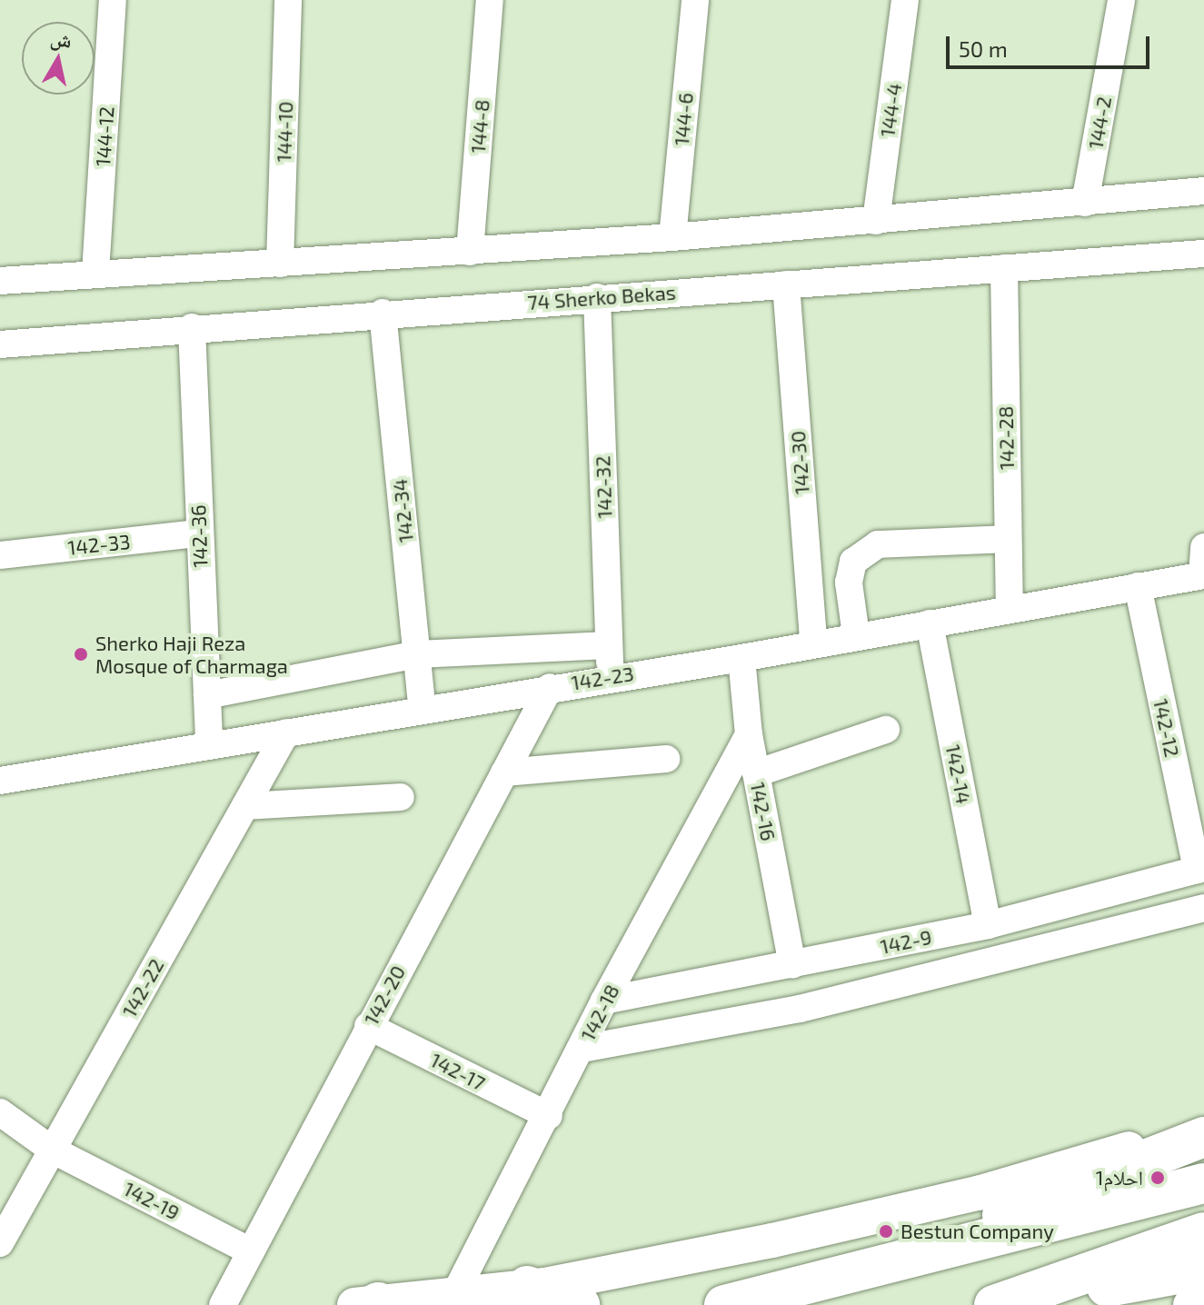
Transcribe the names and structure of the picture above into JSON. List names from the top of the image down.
{
  "streets": {
    "street": [
      "144-4",
      "144-6",
      "144-2",
      "144-8",
      "144-10",
      "144-12",
      "74 Sherko Bekas",
      "142-28",
      "142-30",
      "142-32",
      "142-34",
      "142-36",
      "142-33",
      "142-23",
      "142-12",
      "142-14",
      "142-16",
      "142-9",
      "142-22",
      "142-20",
      "142-18",
      "142-17",
      "142-19"
    ]
  },
  "crossings": [
    ["74 Sherko Bekas", "142-28"],
    ["74 Sherko Bekas", "142-30"],
    ["74 Sherko Bekas", "142-32"],
    ["74 Sherko Bekas", "142-34"],
    ["74 Sherko Bekas", "142-36"],
    ["142-28", "142-23"],
    ["142-30", "142-23"],
    ["142-32", "142-23"],
    ["142-34", "142-23"],
    ["142-36", "142-33"],
    ["142-36", "142-23"],
    ["142-23", "142-12"],
    ["142-23", "142-14"],
    ["142-23", "142-16"],
    ["142-23", "142-22"],
    ["142-23", "142-20"],
    ["142-12", "142-9"],
    ["142-14", "142-9"],
    ["142-16", "142-9"],
    ["142-16", "142-18"],
    ["142-9", "142-18"],
    ["142-22", "142-19"],
    ["142-20", "142-17"],
    ["142-20", "142-19"],
    ["142-18", "142-17"]
  ],
  "places": ["Sherko Haji Reza Mosque of Charmaga", "احلام1", "Bestun Company"],
  "scale_bar": "50 m",
  "north": "top"
}
